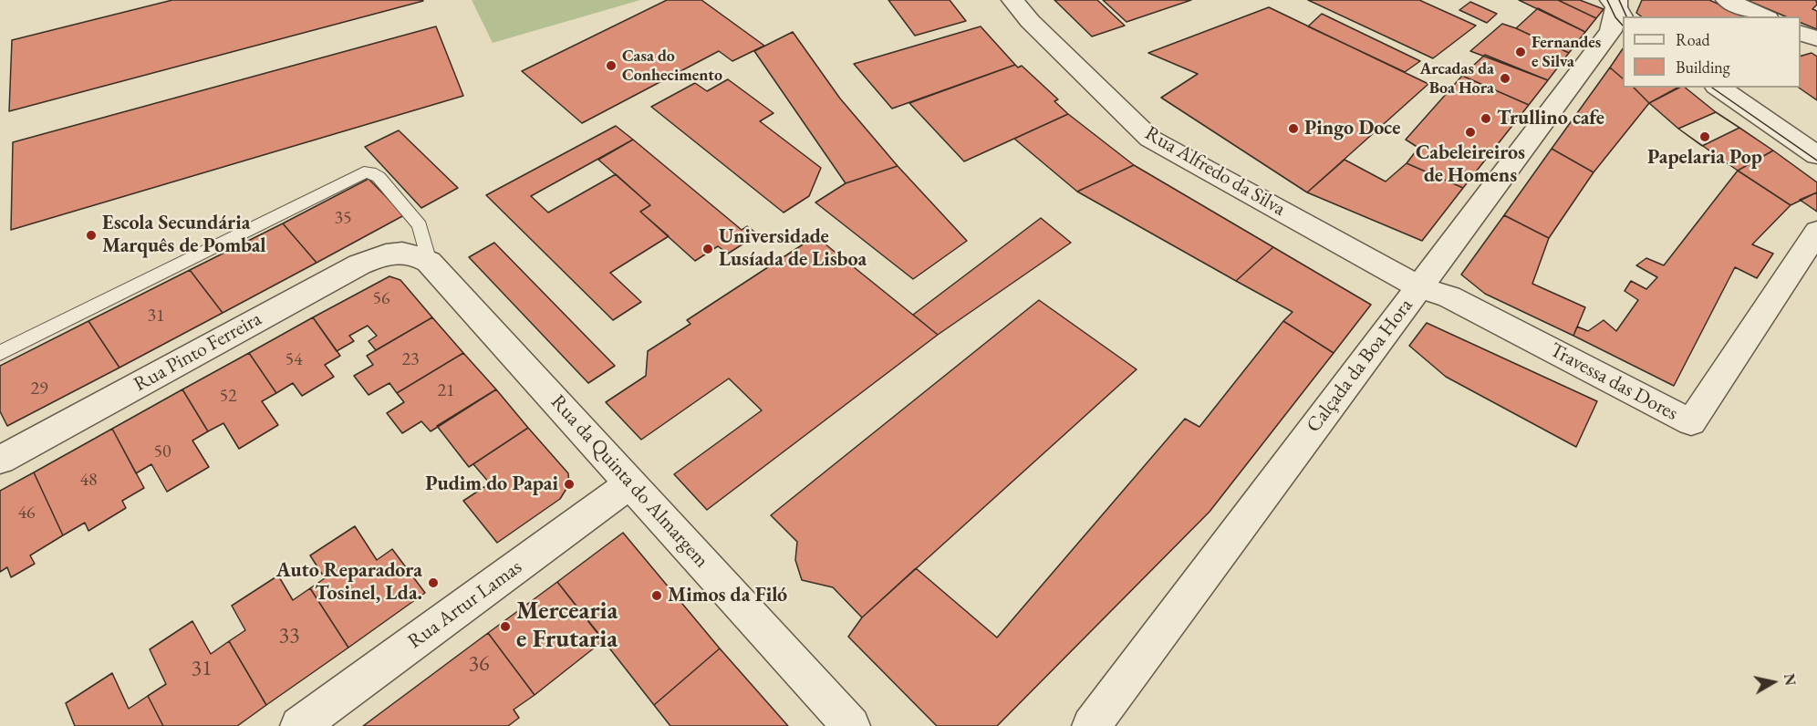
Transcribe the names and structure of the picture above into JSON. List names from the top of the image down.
{
  "streets": {
    "street": [
      "Rua Alfredo da Silva",
      "Rua Pinto Ferreira",
      "Calçada da Boa Hora",
      "Travessa das Dores",
      "Rua da Quinta do Almargem",
      "Rua Artur Lamas"
    ]
  },
  "crossings": [
    ["Rua Alfredo da Silva", "Calçada da Boa Hora"],
    ["Rua Alfredo da Silva", "Travessa das Dores"],
    ["Rua Pinto Ferreira", "Rua da Quinta do Almargem"],
    ["Calçada da Boa Hora", "Travessa das Dores"],
    ["Rua da Quinta do Almargem", "Rua Artur Lamas"]
  ],
  "places": [
    "Fernandes e Silva",
    "Casa do Conhecimento",
    "Arcadas da Boa Hora",
    "Trullino cafe",
    "Pingo Doce",
    "Cabeleireiros de Homens",
    "Papelaria Pop",
    "Escola Secundária Marquês de Pombal",
    "Universidade Lusíada de Lisboa",
    "Pudim do Papai",
    "Auto Reparadora Tosinel, Lda.",
    "Mimos da Filó",
    "Mercearia e Frutaria"
  ],
  "house_numbers": [
    "35",
    "56",
    "31",
    "54",
    "23",
    "29",
    "21",
    "52",
    "50",
    "48",
    "46",
    "33",
    "36",
    "31"
  ],
  "legend": ["Road", "Building"],
  "north": "right"
}
